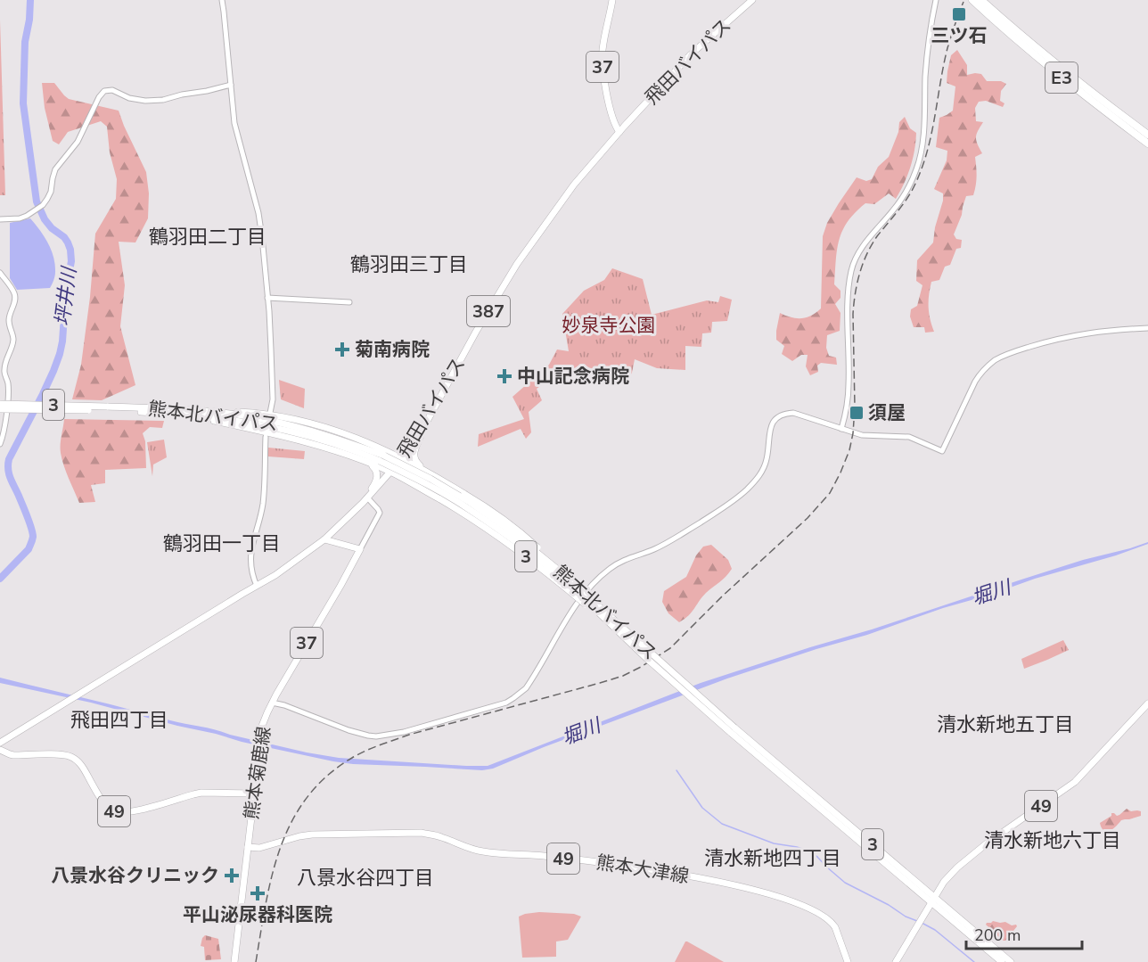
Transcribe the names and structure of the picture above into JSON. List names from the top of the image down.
{
  "streets": {
    "highway": ["E3"],
    "main road": [
      "飛田バイパス",
      "37",
      "387",
      "3",
      "熊本北バイパス",
      "熊本菊鹿線",
      "49",
      "熊本大津線"
    ]
  },
  "crossings": [
    ["飛田バイパス", "37"],
    ["飛田バイパス", "3"],
    ["3", "熊本北バイパス"],
    ["熊本北バイパス", "49"],
    ["熊本菊鹿線", "49"],
    ["熊本菊鹿線", "熊本大津線"]
  ],
  "districts": [
    "鶴羽田二丁目",
    "鶴羽田三丁目",
    "鶴羽田一丁目",
    "飛田四丁目",
    "清水新地五丁目",
    "清水新地六丁目",
    "清水新地四丁目",
    "八景水谷四丁目"
  ],
  "water": ["坪井川", "堀川"],
  "parks": ["妙泉寺公園"],
  "places": {
    "transit": ["三ツ石", "須屋"],
    "health": [
      "菊南病院",
      "中山記念病院",
      "八景水谷クリニック",
      "平山泌尿器科医院"
    ]
  },
  "scale_bar": "200 m"
}
